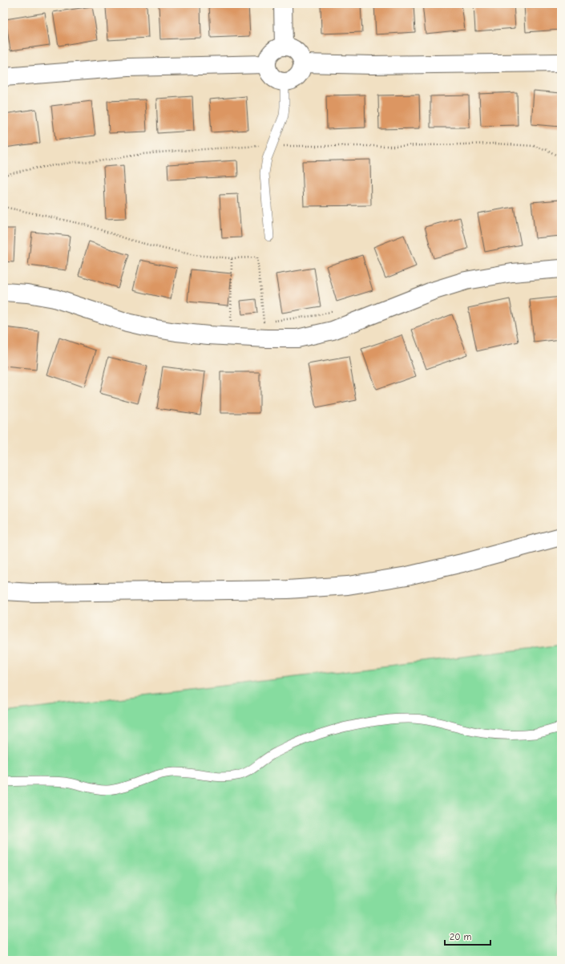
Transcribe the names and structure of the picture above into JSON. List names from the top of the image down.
{
  "scale_bar": "20 m"
}
